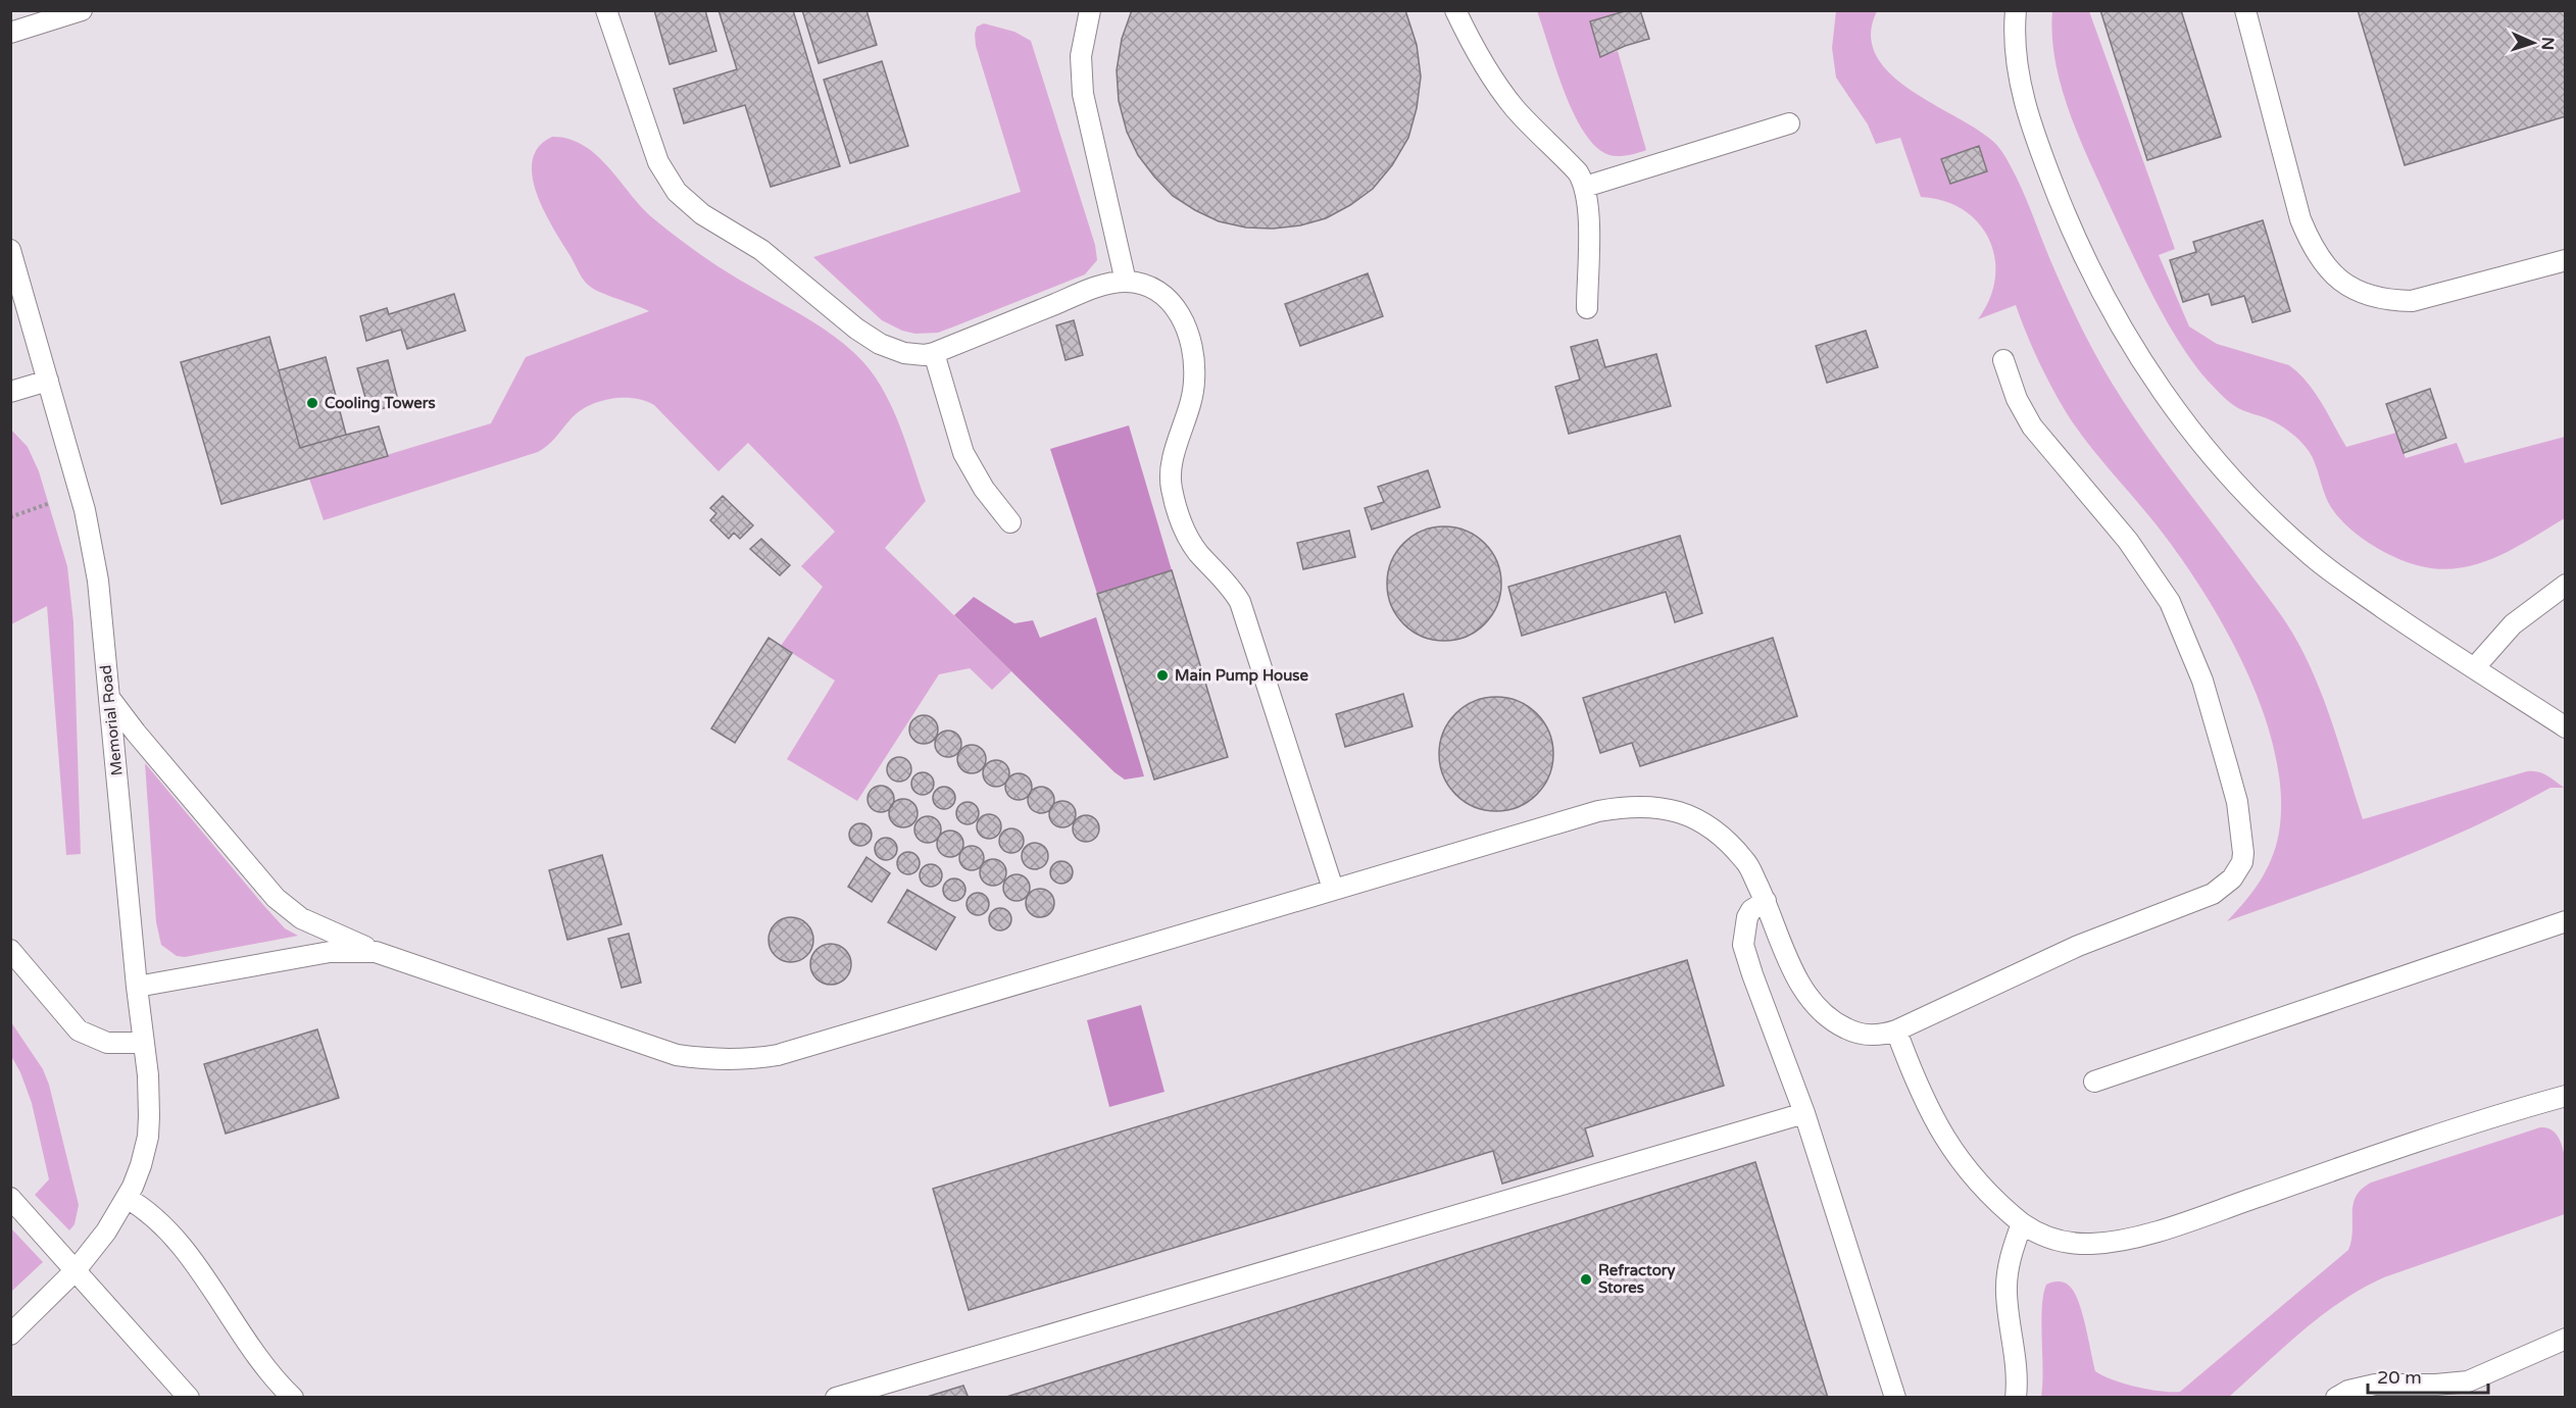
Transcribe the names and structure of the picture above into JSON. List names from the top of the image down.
{
  "streets": {
    "lane": ["Memorial Road"]
  },
  "places": ["Cooling Towers", "Main Pump House", "Refractory Stores"],
  "scale_bar": "20 m",
  "north": "right"
}
